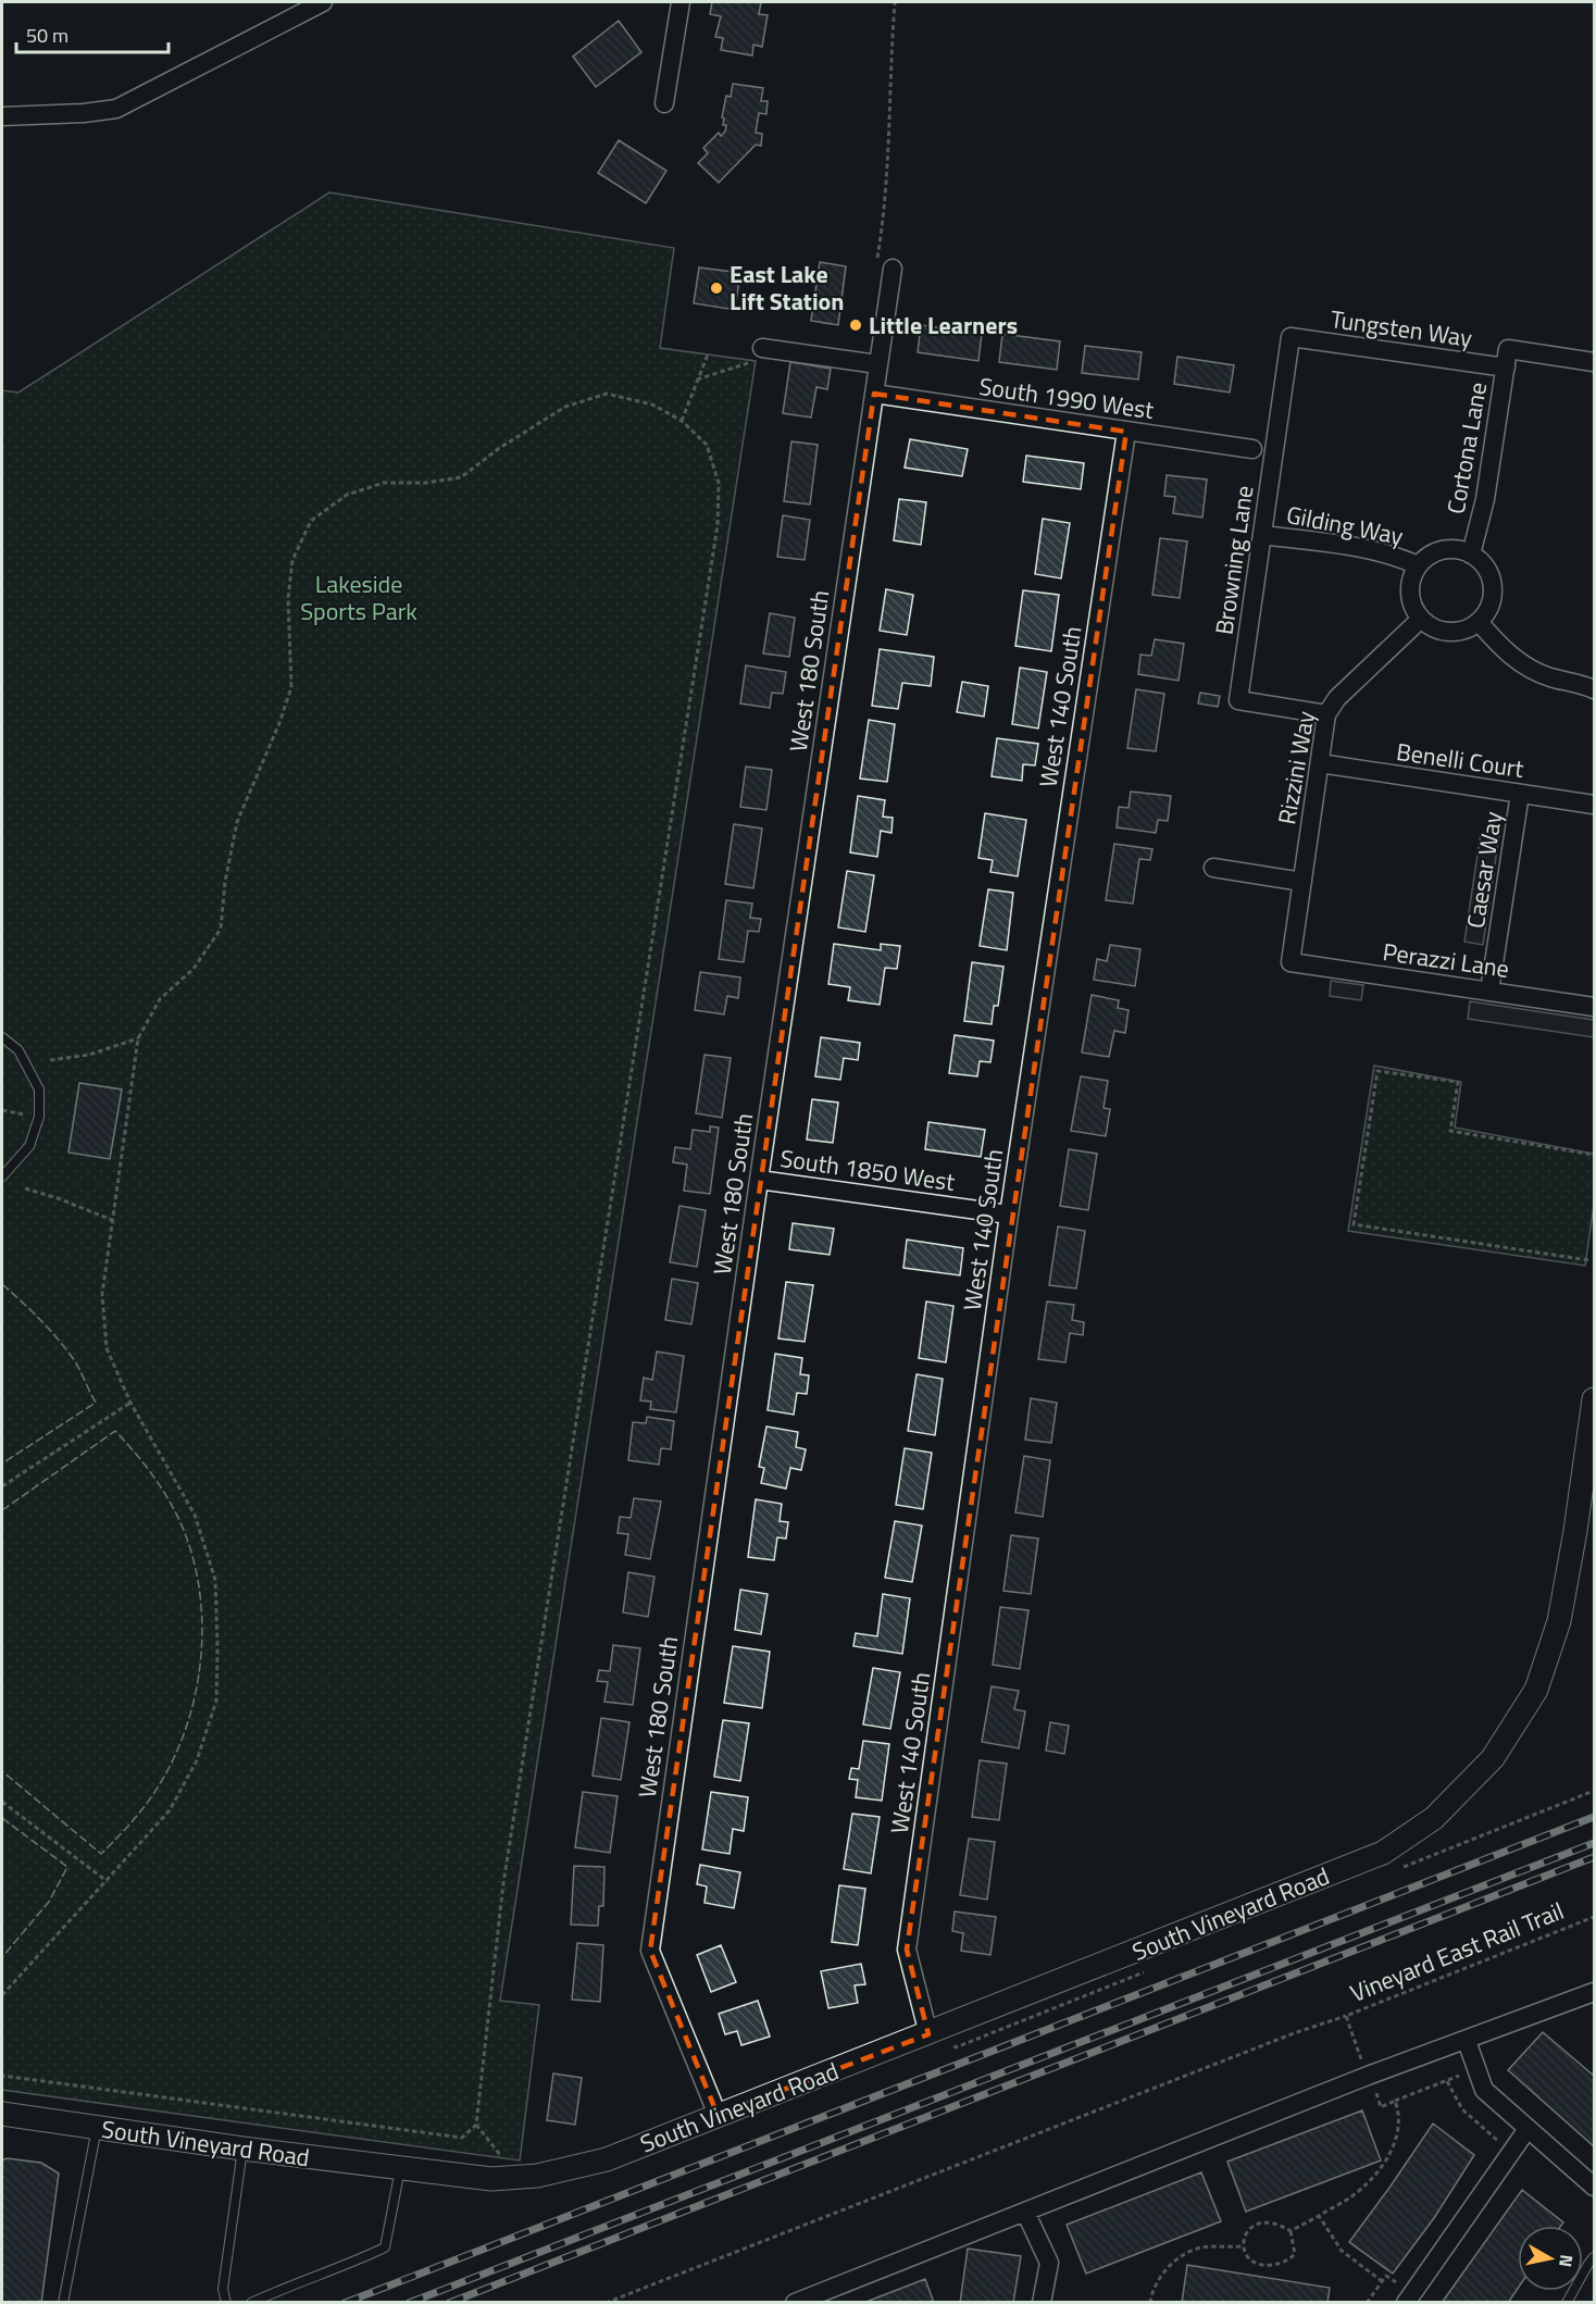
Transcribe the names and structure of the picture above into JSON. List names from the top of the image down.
{
  "streets": {
    "street": [
      "Tungsten Way",
      "South 1990 West",
      "Cortona Lane",
      "Gilding Way",
      "Browning Lane",
      "West 180 South",
      "West 140 South",
      "Benelli Court",
      "Rizzini Way",
      "Caesar Way",
      "Perazzi Lane",
      "South 1850 West",
      "South Vineyard Road"
    ],
    "path": ["Vineyard East Rail Trail"]
  },
  "crossings": [
    ["Tungsten Way", "Cortona Lane"],
    ["Tungsten Way", "Browning Lane"],
    ["South 1990 West", "West 180 South"],
    ["South 1990 West", "West 140 South"],
    ["Cortona Lane", "Gilding Way"],
    ["Cortona Lane", "Rizzini Way"],
    ["Gilding Way", "Browning Lane"],
    ["Gilding Way", "Rizzini Way"],
    ["Browning Lane", "Rizzini Way"],
    ["West 180 South", "South 1850 West"],
    ["West 180 South", "South Vineyard Road"],
    ["West 140 South", "South 1850 West"],
    ["West 140 South", "South Vineyard Road"],
    ["Benelli Court", "Rizzini Way"],
    ["Benelli Court", "Caesar Way"],
    ["Rizzini Way", "Perazzi Lane"],
    ["Caesar Way", "Perazzi Lane"]
  ],
  "parks": ["Lakeside Sports Park"],
  "places": ["East Lake Lift Station", "Little Learners"],
  "scale_bar": "50 m",
  "north": "right"
}
